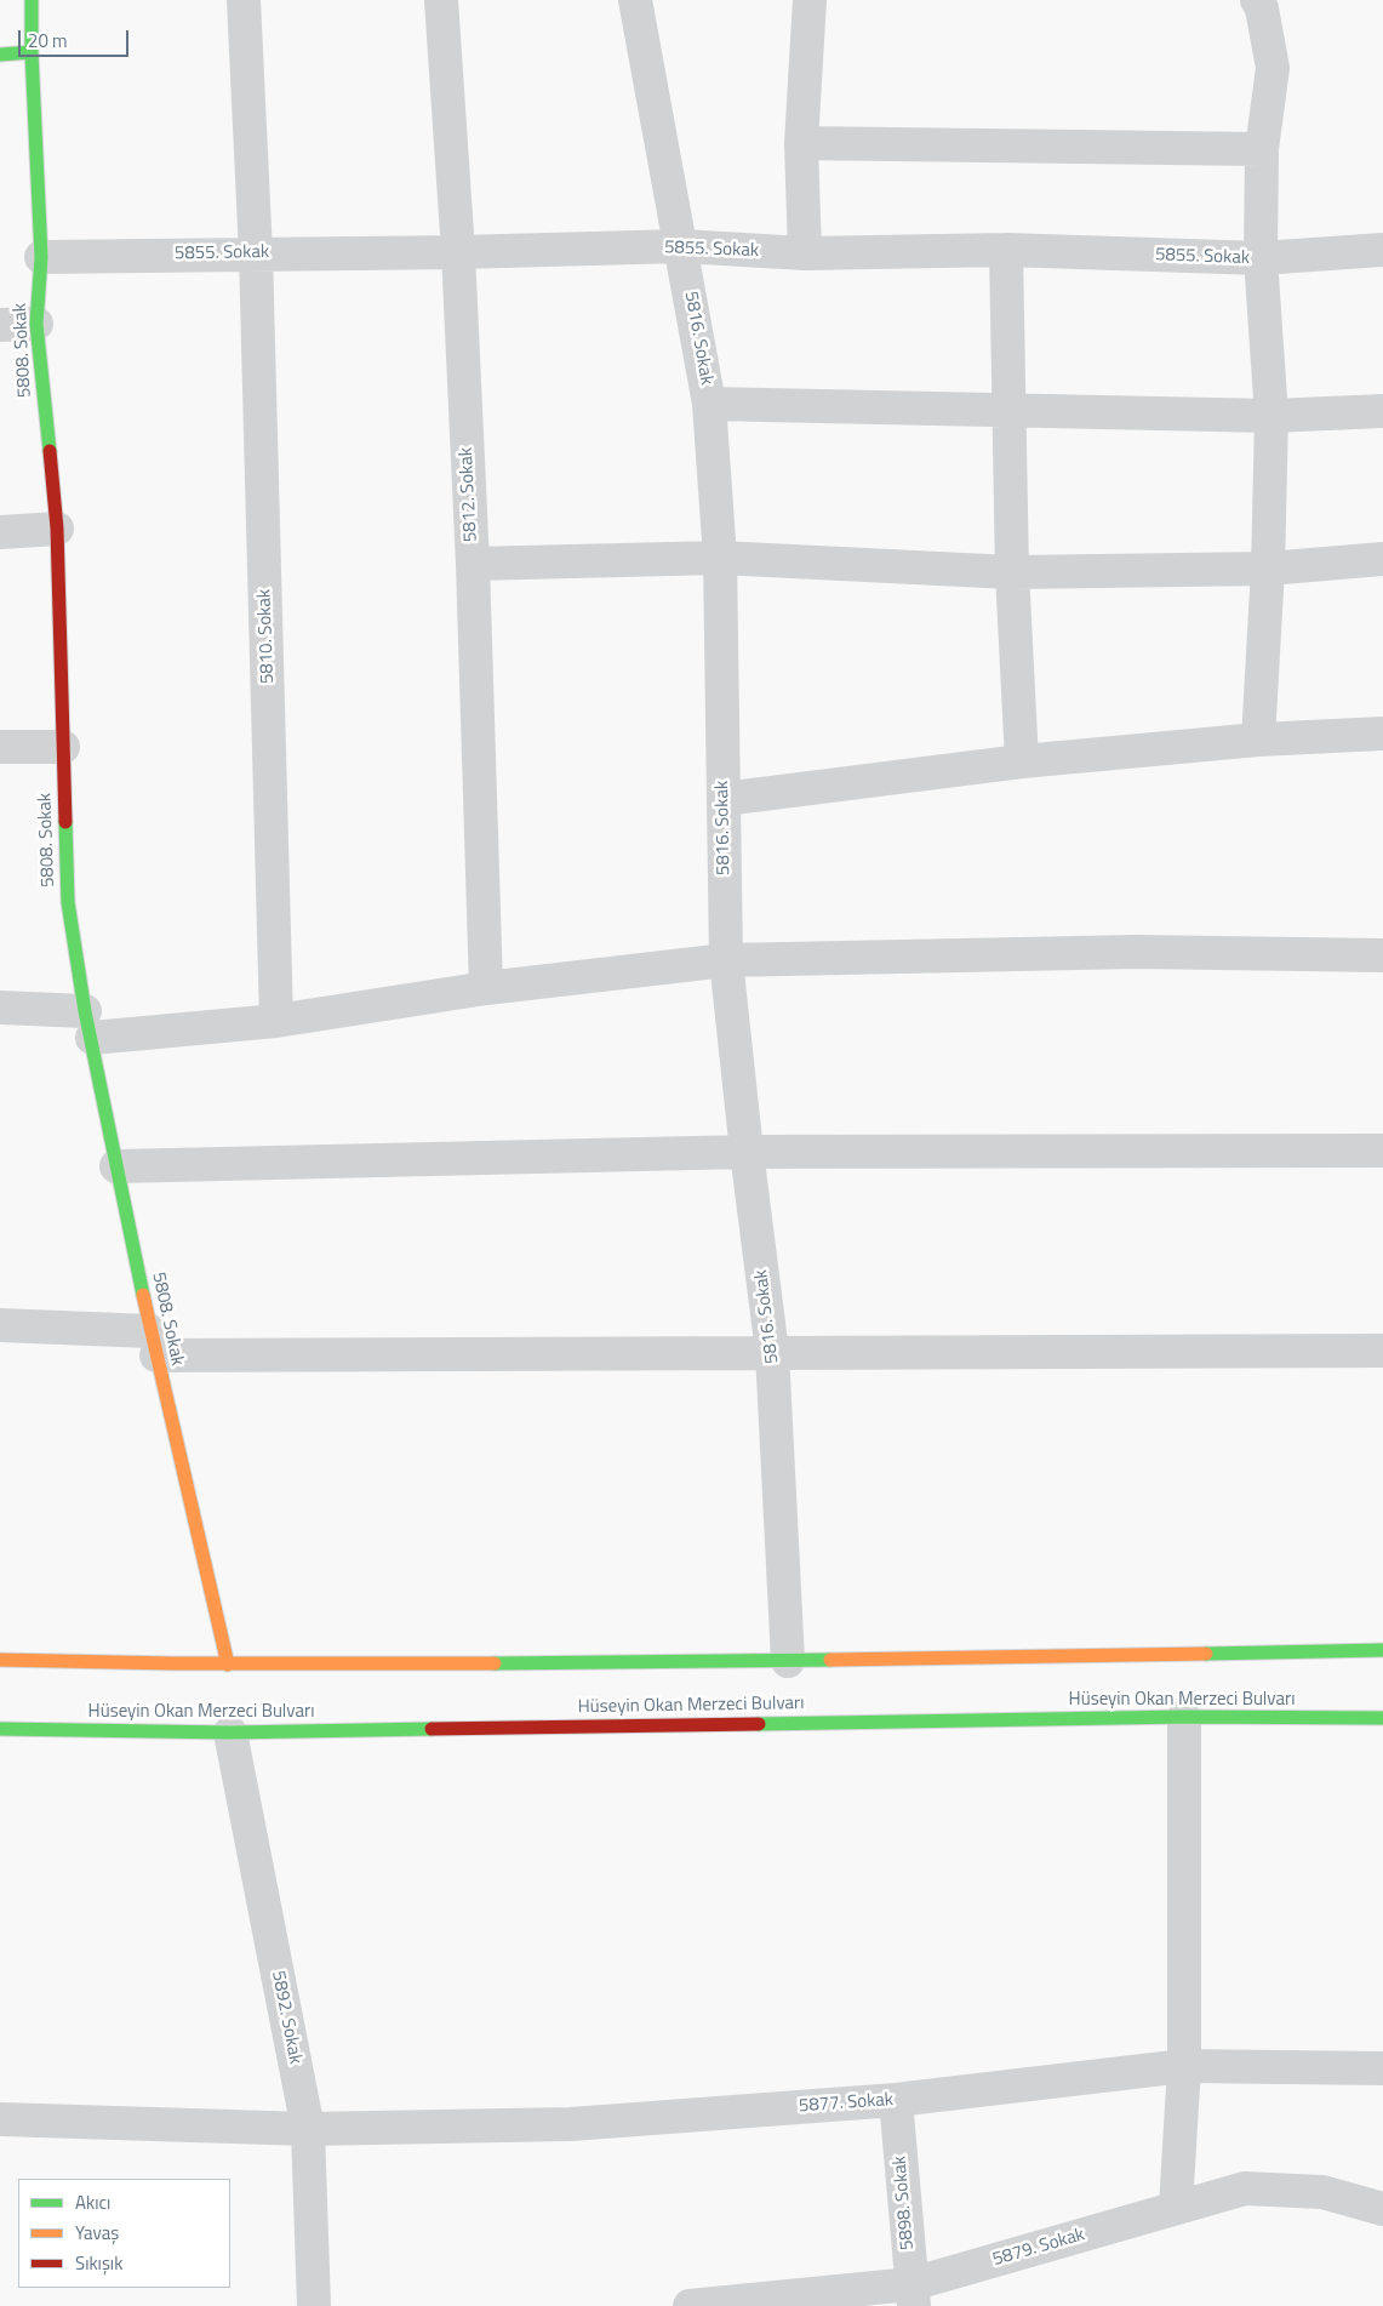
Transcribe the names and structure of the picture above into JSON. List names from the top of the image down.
{
  "streets": {
    "main road": ["5808. Sokak", "Hüseyin Okan Merzeci Bulvarı"],
    "street": [
      "5855. Sokak",
      "5816. Sokak",
      "5812. Sokak",
      "5810. Sokak",
      "5892. Sokak",
      "5877. Sokak",
      "5898. Sokak",
      "5879. Sokak"
    ]
  },
  "crossings": [
    ["5855. Sokak", "5816. Sokak"],
    ["5855. Sokak", "5808. Sokak"],
    ["5855. Sokak", "5812. Sokak"],
    ["5855. Sokak", "5810. Sokak"],
    ["Hüseyin Okan Merzeci Bulvarı", "5892. Sokak"],
    ["5892. Sokak", "5877. Sokak"],
    ["5877. Sokak", "5898. Sokak"],
    ["5898. Sokak", "5879. Sokak"]
  ],
  "legend": ["Akıcı", "Yavaş", "Sıkışık"],
  "scale_bar": "20 m"
}
